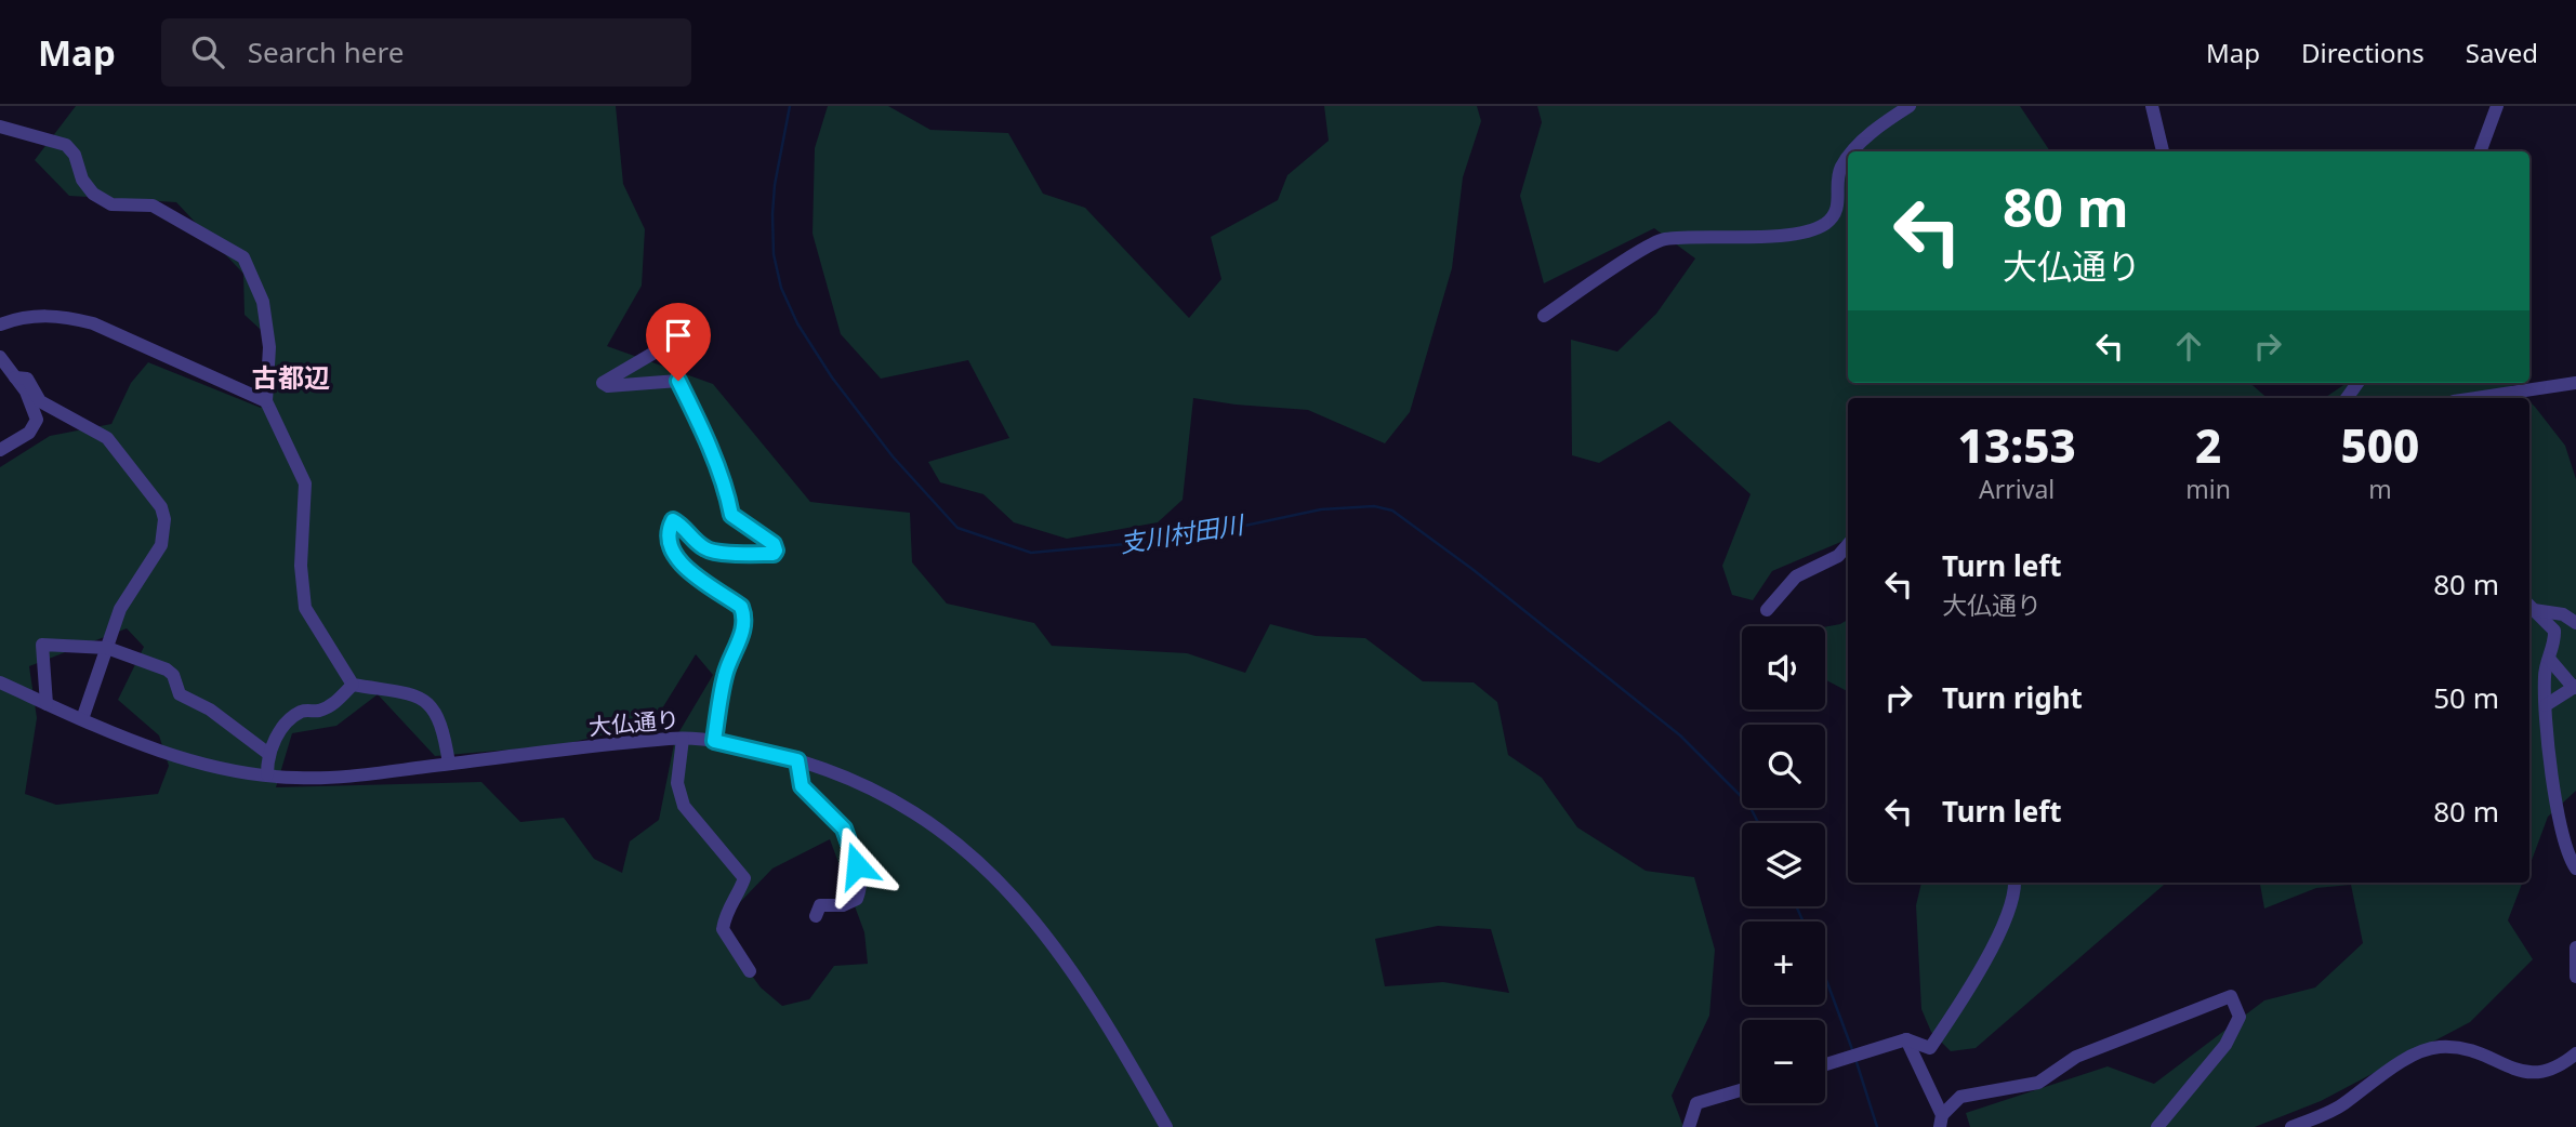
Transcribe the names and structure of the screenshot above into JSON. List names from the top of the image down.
{
  "streets": {
    "street": ["大仏通り"]
  },
  "districts": ["古都辺"],
  "water": ["支川村田川"],
  "page": {
    "header": "Map",
    "search": "Search here",
    "nav": ["Map", "Directions", "Saved"],
    "turn": ["80 m", "大仏通り"],
    "eta": [
      "13:53",
      "Arrival",
      "2",
      "min",
      "500",
      "m"
    ],
    "list": [
      {
        "name": "Turn left",
        "note": "大仏通り",
        "value": "80 m"
      },
      {
        "name": "Turn right",
        "value": "50 m"
      },
      {
        "name": "Turn left",
        "value": "80 m"
      }
    ],
    "map_buttons": ["+", "−"]
  }
}
